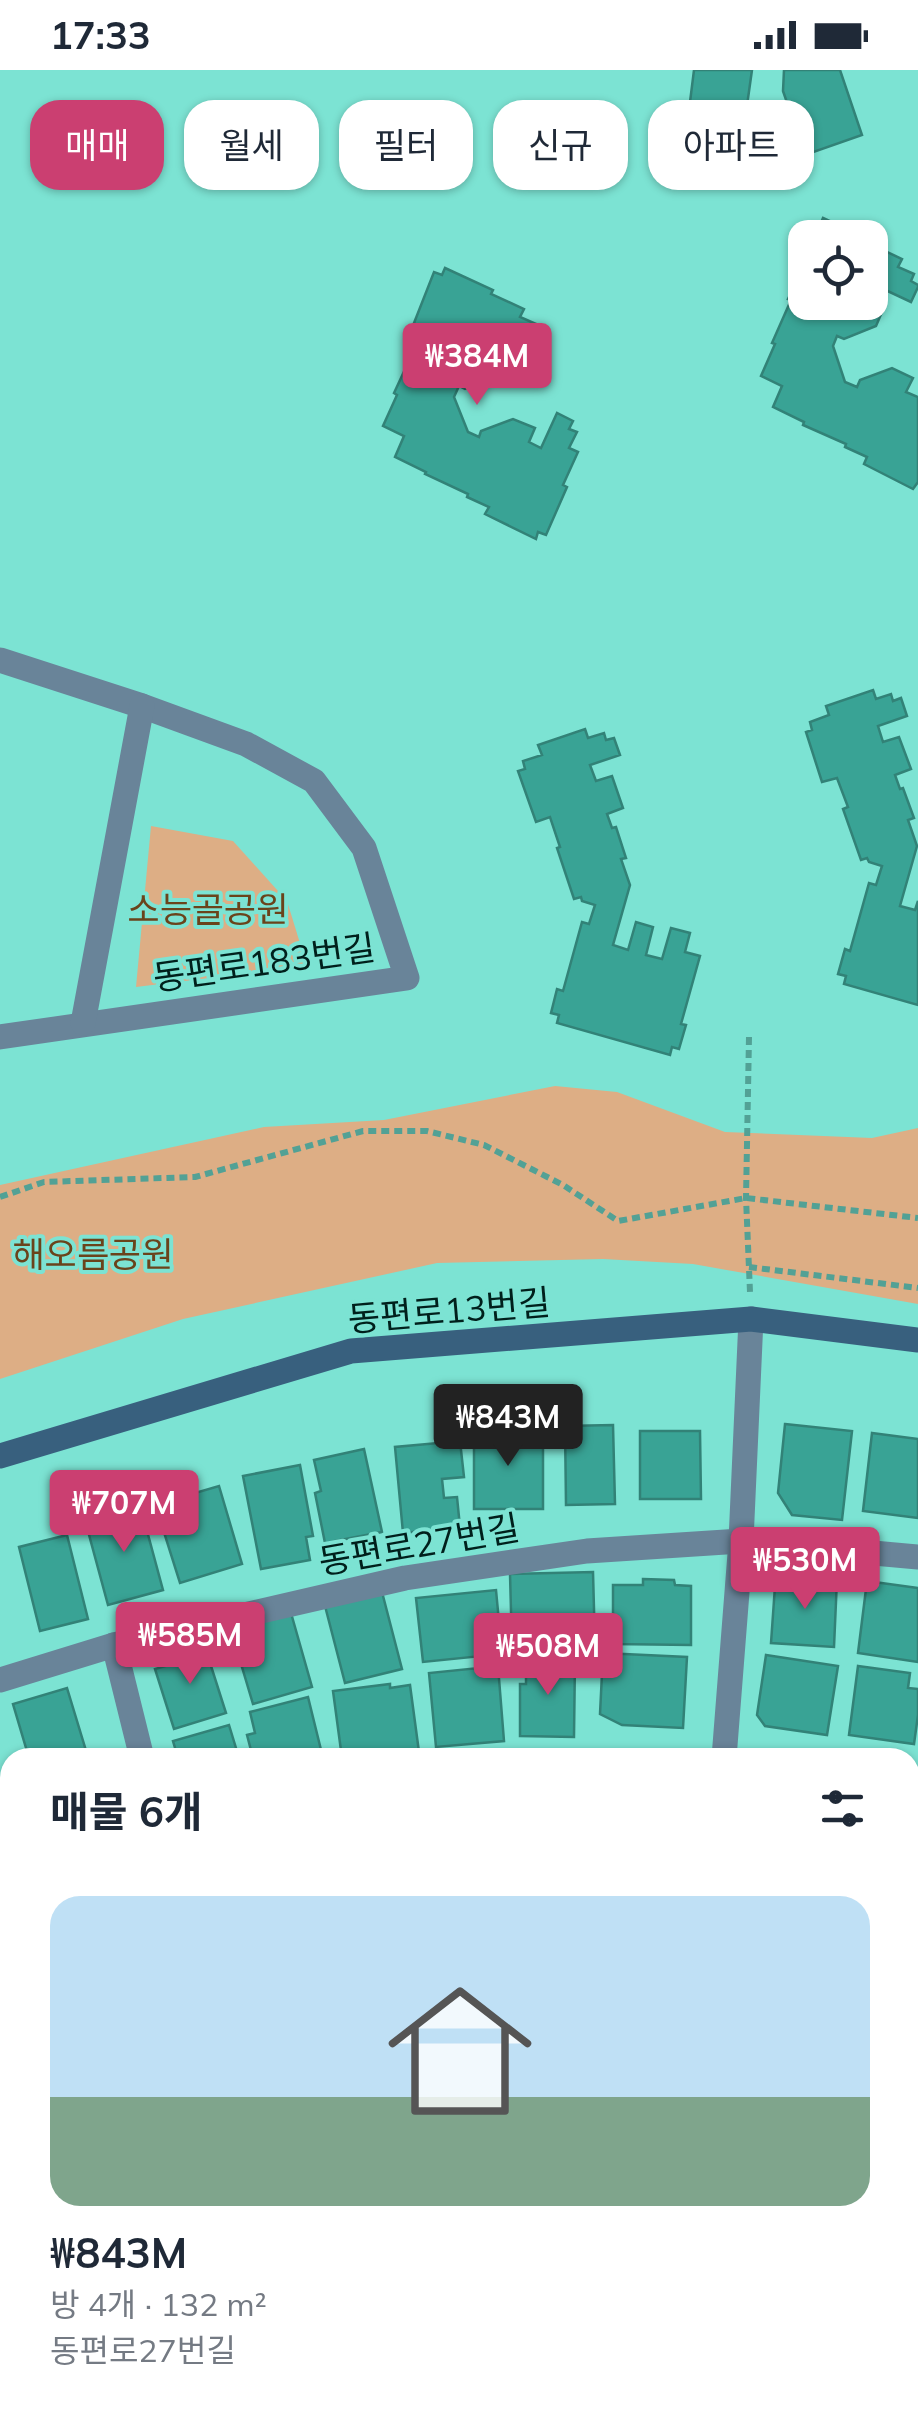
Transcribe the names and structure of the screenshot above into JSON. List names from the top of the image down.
{
  "streets": {
    "street": ["동편로183번길", "동편로13번길", "동편로27번길"]
  },
  "parks": ["소능골공원", "해오름공원"],
  "page": {
    "status": "17:33",
    "chip": [
      "매매",
      "월세",
      "필터",
      "신규",
      "아파트"
    ],
    "price": [
      "₩384M",
      "₩843M",
      "₩707M",
      "₩530M",
      "₩585M",
      "₩508M"
    ],
    "heading": "매물 6개",
    "list": [
      {
        "name": "₩843M",
        "note": "방 4개 · 132 m² · 동편로27번길"
      }
    ]
  }
}
